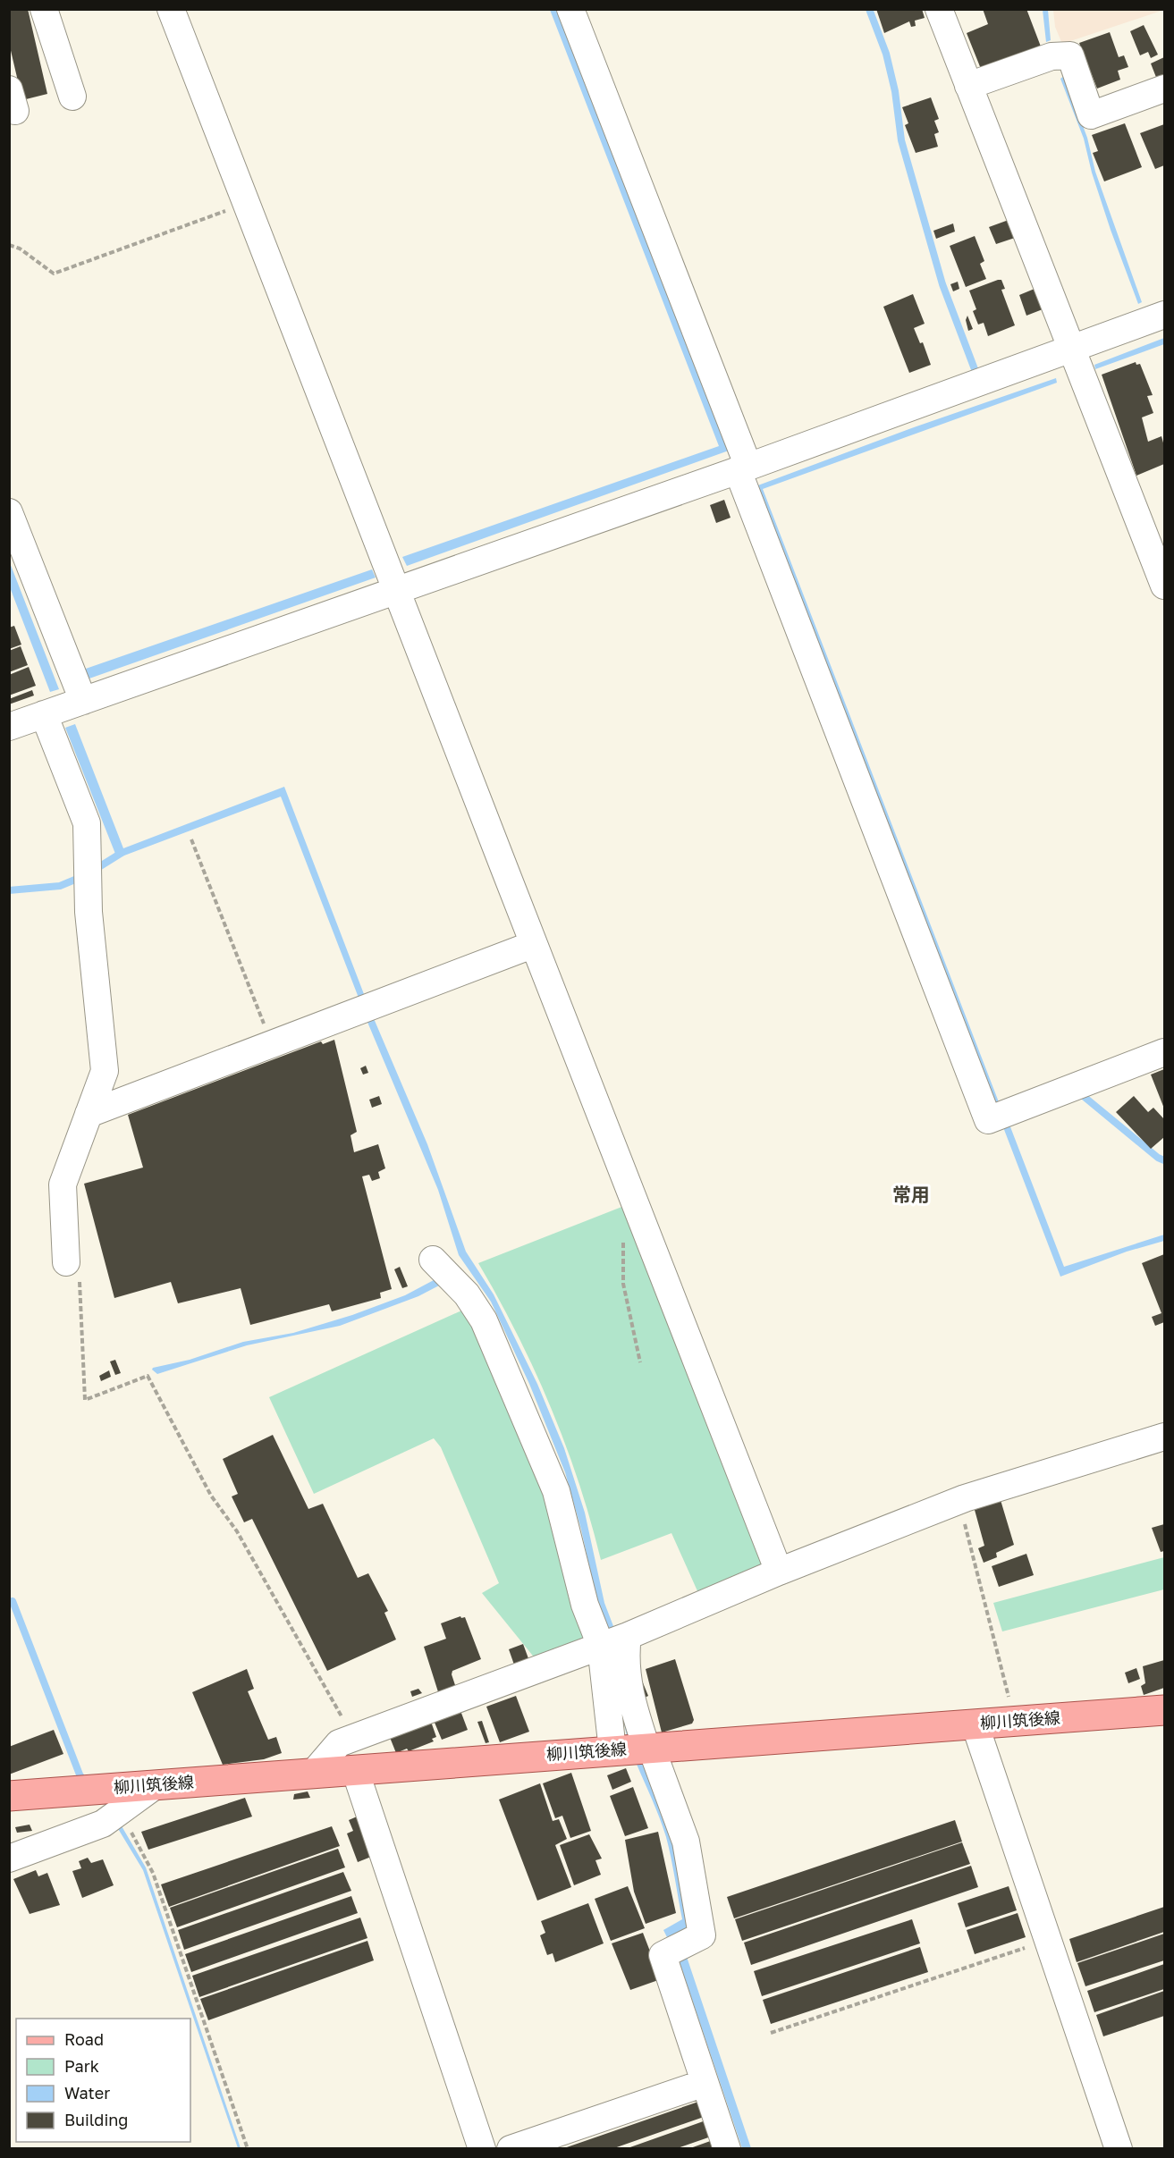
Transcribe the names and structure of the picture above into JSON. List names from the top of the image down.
{
  "streets": {
    "main road": ["柳川筑後線"]
  },
  "districts": ["常用"],
  "legend": [
    "Road",
    "Park",
    "Water",
    "Building"
  ]
}
